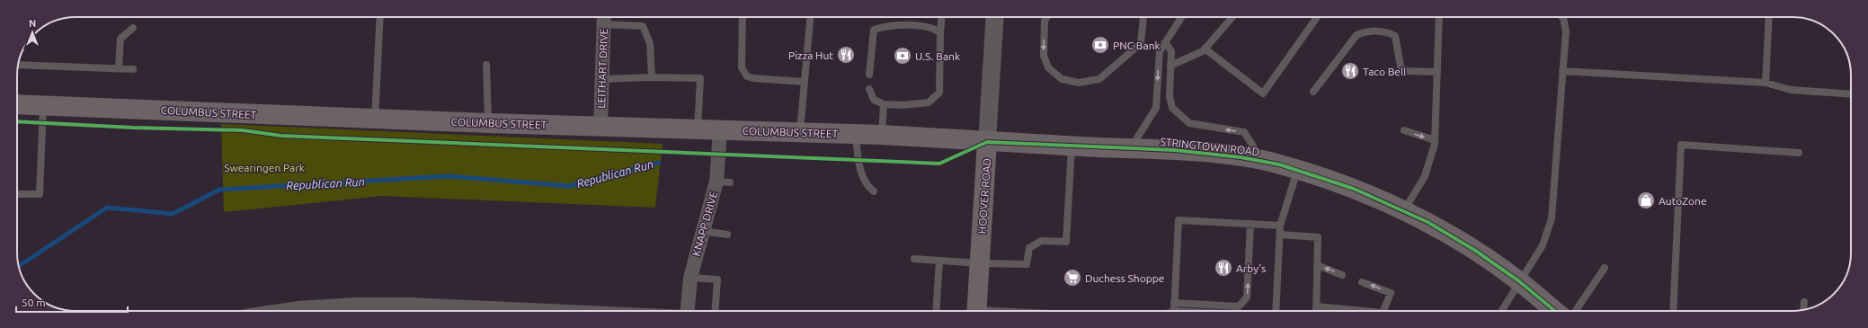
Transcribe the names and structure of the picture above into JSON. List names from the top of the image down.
{
  "streets": {
    "main road": ["COLUMBUS STREET", "STRINGTOWN ROAD", "HOOVER ROAD"],
    "street": ["LEITHART DRIVE", "KNAPP DRIVE"]
  },
  "crossings": [
    ["LEITHART DRIVE", "COLUMBUS STREET"],
    ["COLUMBUS STREET", "STRINGTOWN ROAD"],
    ["COLUMBUS STREET", "HOOVER ROAD"],
    ["COLUMBUS STREET", "KNAPP DRIVE"],
    ["STRINGTOWN ROAD", "HOOVER ROAD"]
  ],
  "water": ["Republican Run"],
  "parks": ["Swearingen Park"],
  "places": {
    "bank": ["PNC Bank", "U.S. Bank"],
    "restaurant": ["Pizza Hut", "Taco Bell", "Arby's"],
    "shop": ["AutoZone"],
    "supermarket": ["Duchess Shoppe"]
  },
  "scale_bar": "50 m",
  "north": "top"
}
